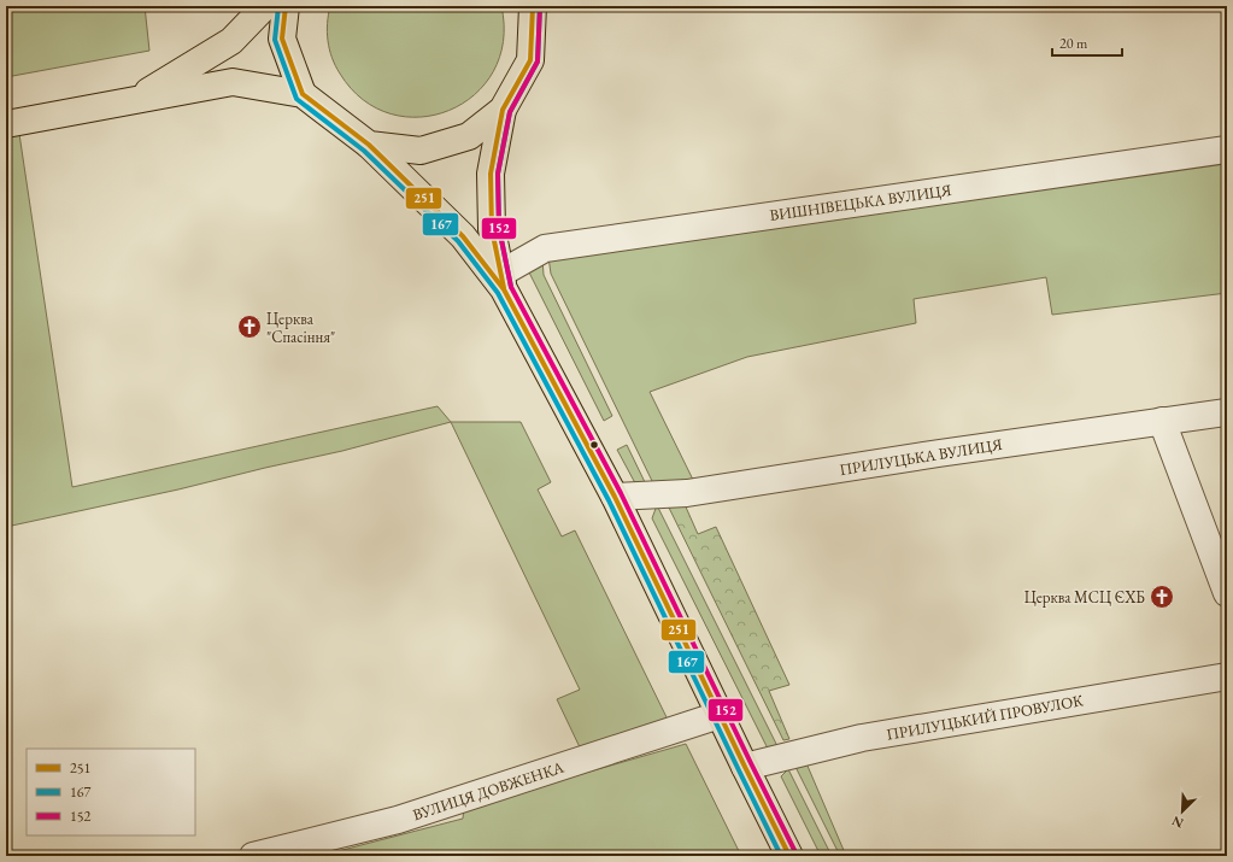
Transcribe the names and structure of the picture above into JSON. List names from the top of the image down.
{
  "streets": {
    "street": [
      "ВИШНІВЕЦЬКА ВУЛИЦЯ",
      "ПРИЛУЦЬКА ВУЛИЦЯ",
      "ПРИЛУЦЬКИЙ ПРОВУЛОК",
      "ВУЛИЦЯ ДОВЖЕНКА"
    ]
  },
  "places": {
    "church": ["Церква \"Спасіння\"", "Церква МСЦ ЄХБ"]
  },
  "lines": ["transit line 251", "transit line 167", "transit line 152"],
  "legend": ["251", "167", "152"],
  "scale_bar": "20 m",
  "north": "bottom left"
}
